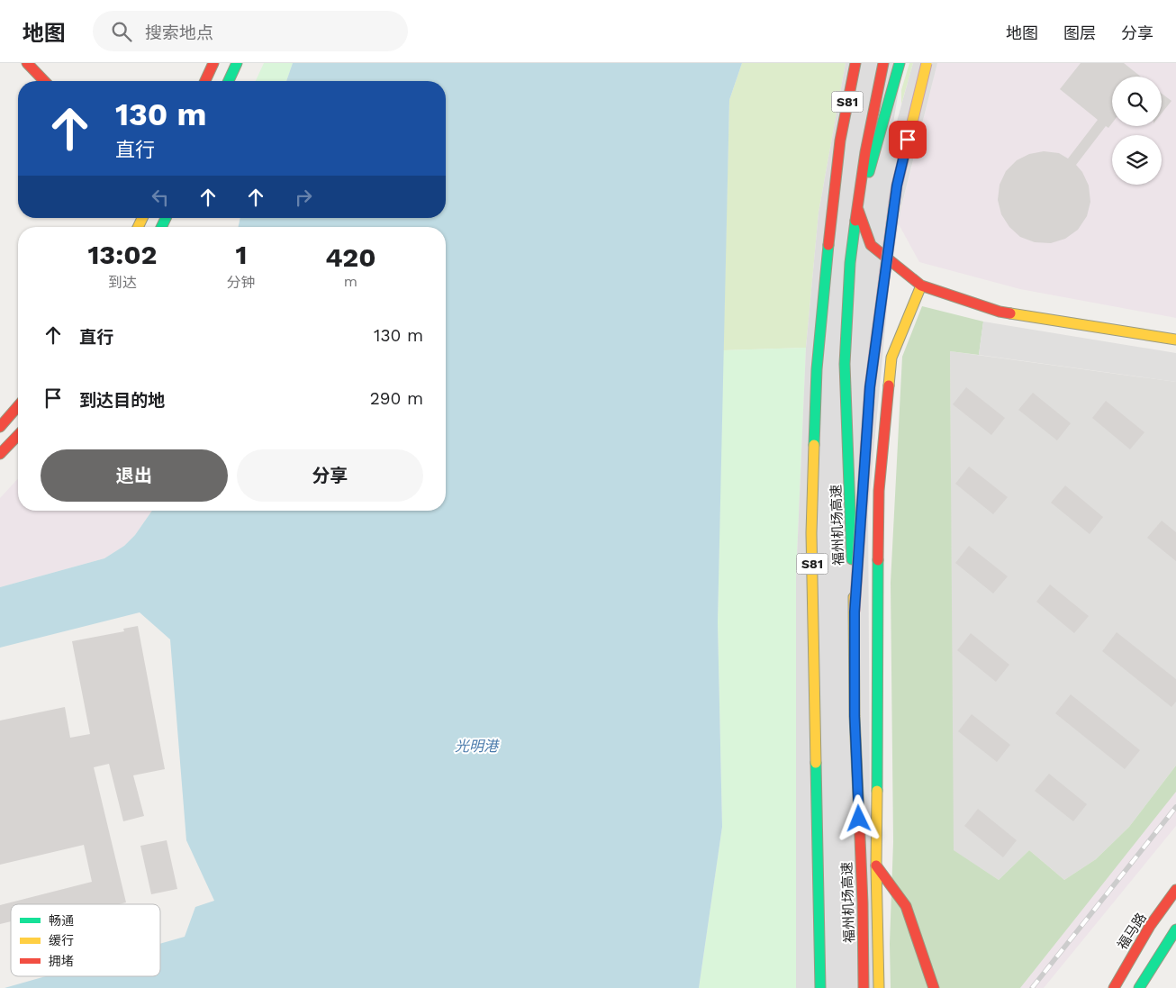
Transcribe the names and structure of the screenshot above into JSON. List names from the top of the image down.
{
  "streets": {
    "main road": ["S81", "福州机场高速", "福马路"]
  },
  "water": ["光明港"],
  "legend": ["畅通", "缓行", "拥堵"],
  "page": {
    "header": "地图",
    "search": "搜索地点",
    "nav": ["地图", "图层", "分享"],
    "turn": ["130 m", "直行"],
    "eta": [
      "13:02",
      "到达",
      "1",
      "分钟",
      "420",
      "m"
    ],
    "list": [
      {
        "name": "直行",
        "value": "130 m"
      },
      {
        "name": "到达目的地",
        "value": "290 m"
      }
    ],
    "buttons": ["退出", "分享"]
  }
}
